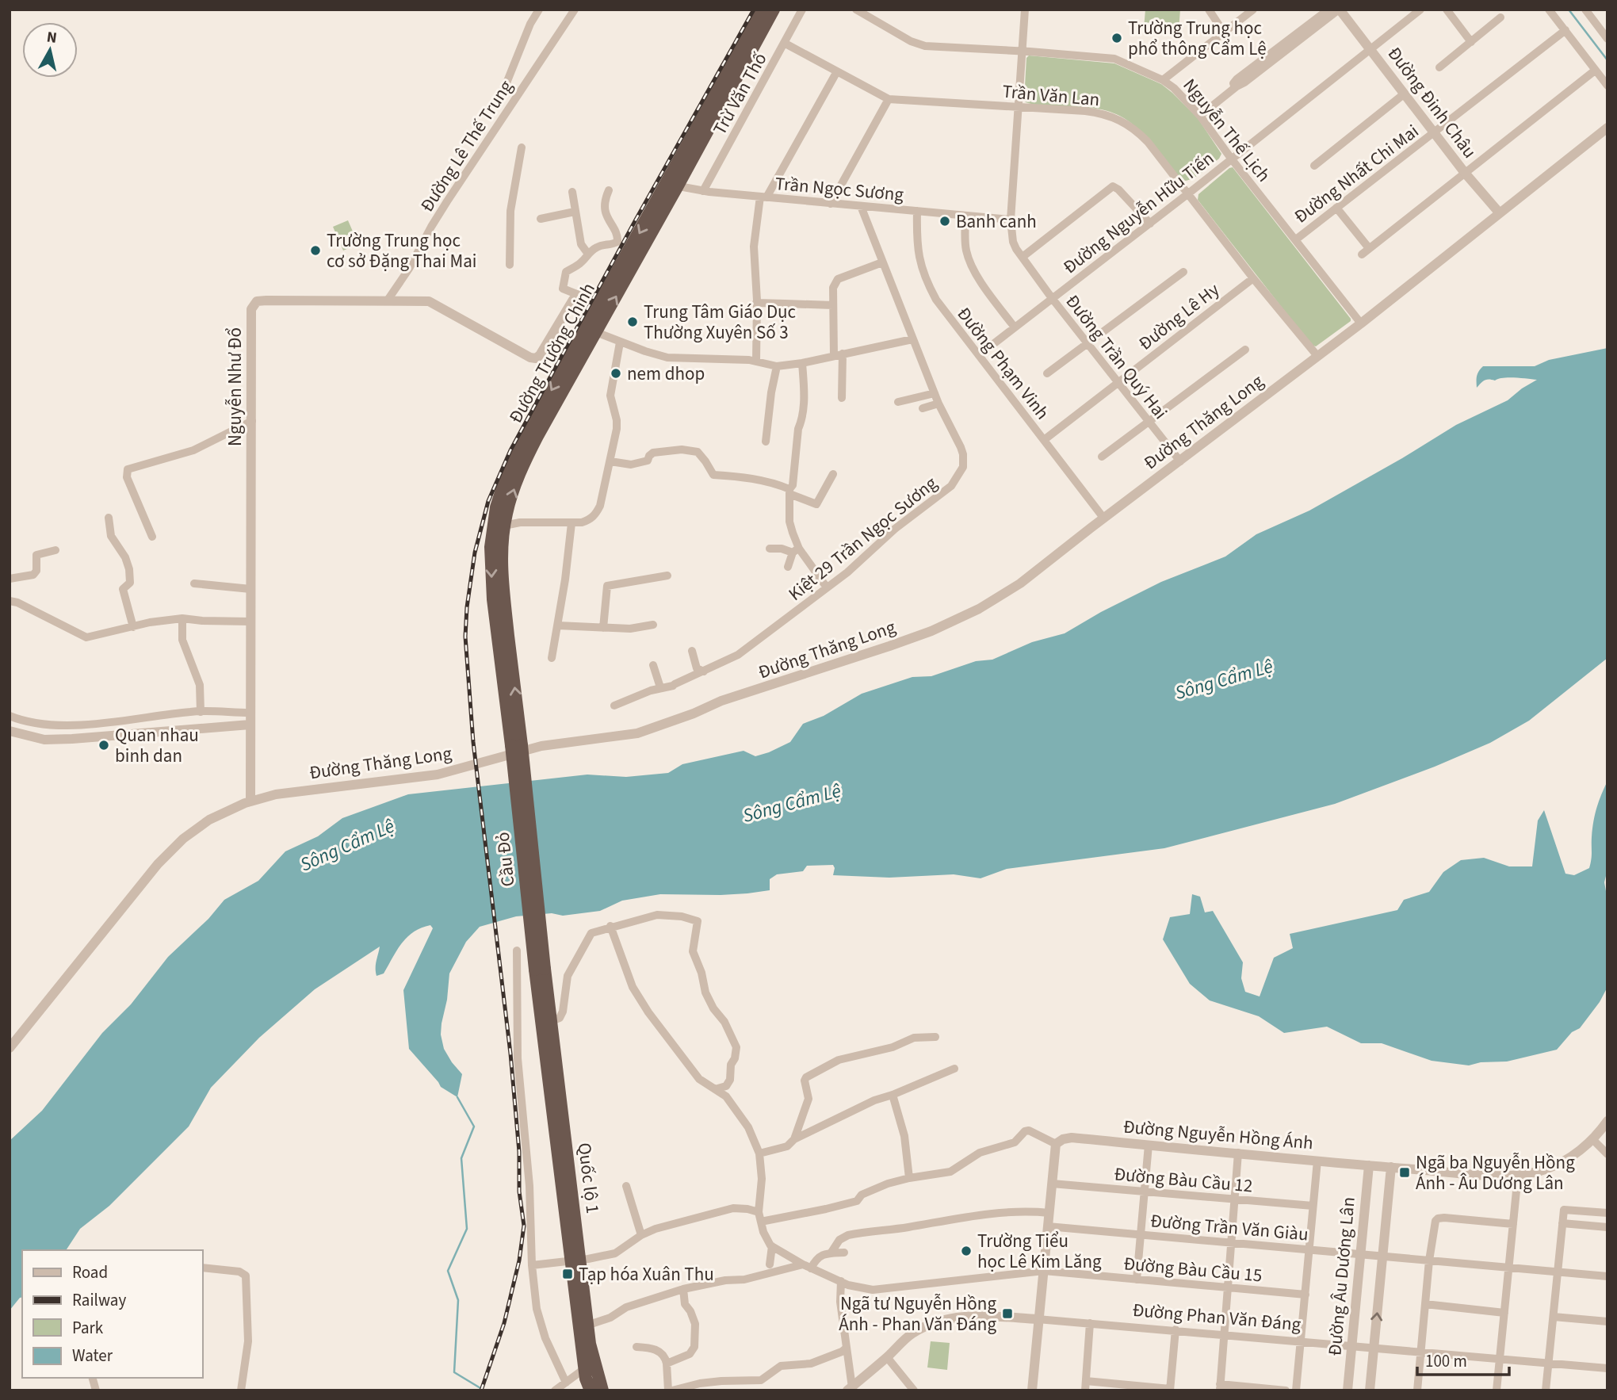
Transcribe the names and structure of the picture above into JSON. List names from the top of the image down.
{
  "streets": {
    "highway": ["Đường Trường Chinh", "Cầu Đỏ", "Quốc lộ 1"],
    "street": [
      "Trừ Văn Thố",
      "Trần Văn Lan",
      "Đường Đinh Châu",
      "Nguyễn Thế Lịch",
      "Đường Lê Thế Trung",
      "Đường Nhất Chi Mai",
      "Trần Ngọc Sương",
      "Đường Nguyễn Hữu Tiến",
      "Đường Lê Hy",
      "Đường Trần Quý Hai",
      "Đường Phạm Vinh",
      "Nguyễn Như Đổ",
      "Đường Thăng Long",
      "Kiệt 29 Trần Ngọc Sương",
      "Đường Nguyễn Hồng Ánh",
      "Đường Bàu Cầu 12",
      "Đường Trần Văn Giàu",
      "Đường Bàu Cầu 15",
      "Đường Âu Dương Lân",
      "Đường Phan Văn Đáng"
    ]
  },
  "crossings": [
    ["Trừ Văn Thố", "Trần Văn Lan"],
    ["Trừ Văn Thố", "Trần Ngọc Sương"],
    ["Trần Văn Lan", "Đường Nguyễn Hữu Tiến"],
    ["Trần Văn Lan", "Đường Lê Hy"],
    ["Trần Văn Lan", "Đường Trần Quý Hai"],
    ["Trần Văn Lan", "Đường Thăng Long"],
    ["Đường Đinh Châu", "Đường Nhất Chi Mai"],
    ["Đường Đinh Châu", "Đường Nguyễn Hữu Tiến"],
    ["Đường Đinh Châu", "Đường Thăng Long"],
    ["Nguyễn Thế Lịch", "Đường Nhất Chi Mai"],
    ["Nguyễn Thế Lịch", "Đường Nguyễn Hữu Tiến"],
    ["Nguyễn Thế Lịch", "Đường Trần Quý Hai"],
    ["Nguyễn Thế Lịch", "Đường Thăng Long"],
    ["Đường Lê Thế Trung", "Nguyễn Như Đổ"],
    ["Trần Ngọc Sương", "Đường Trường Chinh"],
    ["Trần Ngọc Sương", "Đường Trần Quý Hai"],
    ["Trần Ngọc Sương", "Đường Phạm Vinh"],
    ["Trần Ngọc Sương", "Kiệt 29 Trần Ngọc Sương"],
    ["Đường Nguyễn Hữu Tiến", "Đường Trần Quý Hai"],
    ["Đường Nguyễn Hữu Tiến", "Đường Phạm Vinh"],
    ["Đường Lê Hy", "Đường Trần Quý Hai"],
    ["Đường Lê Hy", "Đường Phạm Vinh"],
    ["Đường Trường Chinh", "Cầu Đỏ"],
    ["Đường Trần Quý Hai", "Đường Thăng Long"],
    ["Đường Phạm Vinh", "Đường Thăng Long"],
    ["Nguyễn Như Đổ", "Đường Thăng Long"],
    ["Cầu Đỏ", "Quốc lộ 1"],
    ["Đường Nguyễn Hồng Ánh", "Đường Âu Dương Lân"],
    ["Đường Trần Văn Giàu", "Đường Âu Dương Lân"],
    ["Đường Âu Dương Lân", "Đường Phan Văn Đáng"]
  ],
  "water": ["Sông Cẩm Lệ"],
  "places": {
    "other": [
      "Trường Trung học phổ thông Cẩm Lệ",
      "Banh canh",
      "Trường Trung học cơ sở Đặng Thai Mai",
      "Trung Tâm Giáo Dục Thường Xuyên Số 3",
      "nem dhop",
      "Quan nhau binh dan",
      "Trường Tiểu học Lê Kim Lăng"
    ],
    "transit": ["Ngã ba Nguyễn Hồng Ánh - Âu Dương Lân", "Tạp hóa Xuân Thu", "Ngã tư Nguyễn Hồng Ánh - Phan Văn Đáng"]
  },
  "legend": [
    "Road",
    "Railway",
    "Park",
    "Water"
  ],
  "scale_bar": "100 m",
  "north": "top"
}
